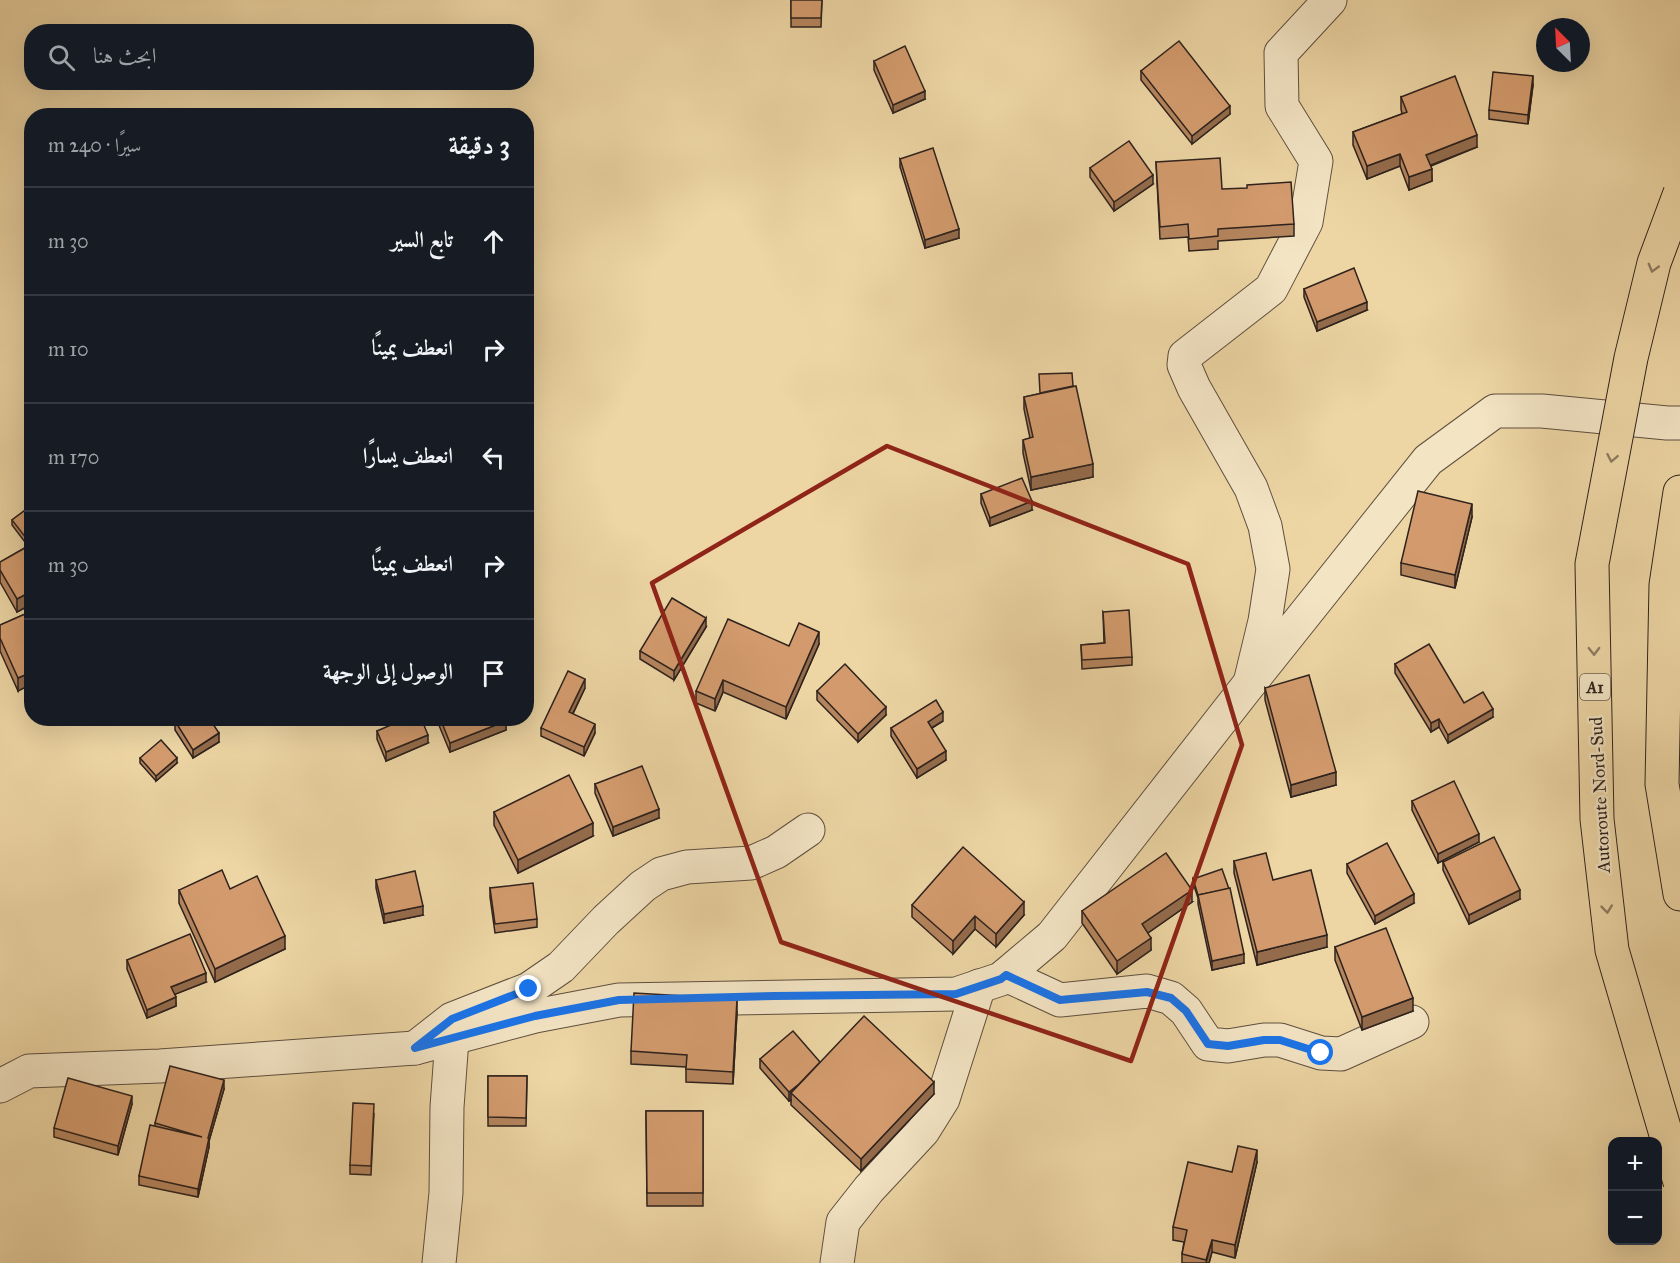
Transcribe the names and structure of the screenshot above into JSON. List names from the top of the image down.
{
  "streets": {
    "highway": ["A1", "Autoroute Nord-Sud"]
  },
  "north": "top left",
  "page": {
    "search": "ابحث هنا",
    "heading": ["3 دقيقة", "سيرًا · 240 m"],
    "list": [
      ["تابع السير", "30 m"],
      ["انعطف يمينًا", "10 m"],
      ["انعطف يسارًا", "170 m"],
      ["انعطف يمينًا", "30 m"],
      "الوصول إلى الوجهة"
    ],
    "map_buttons": ["+", "−"]
  }
}
